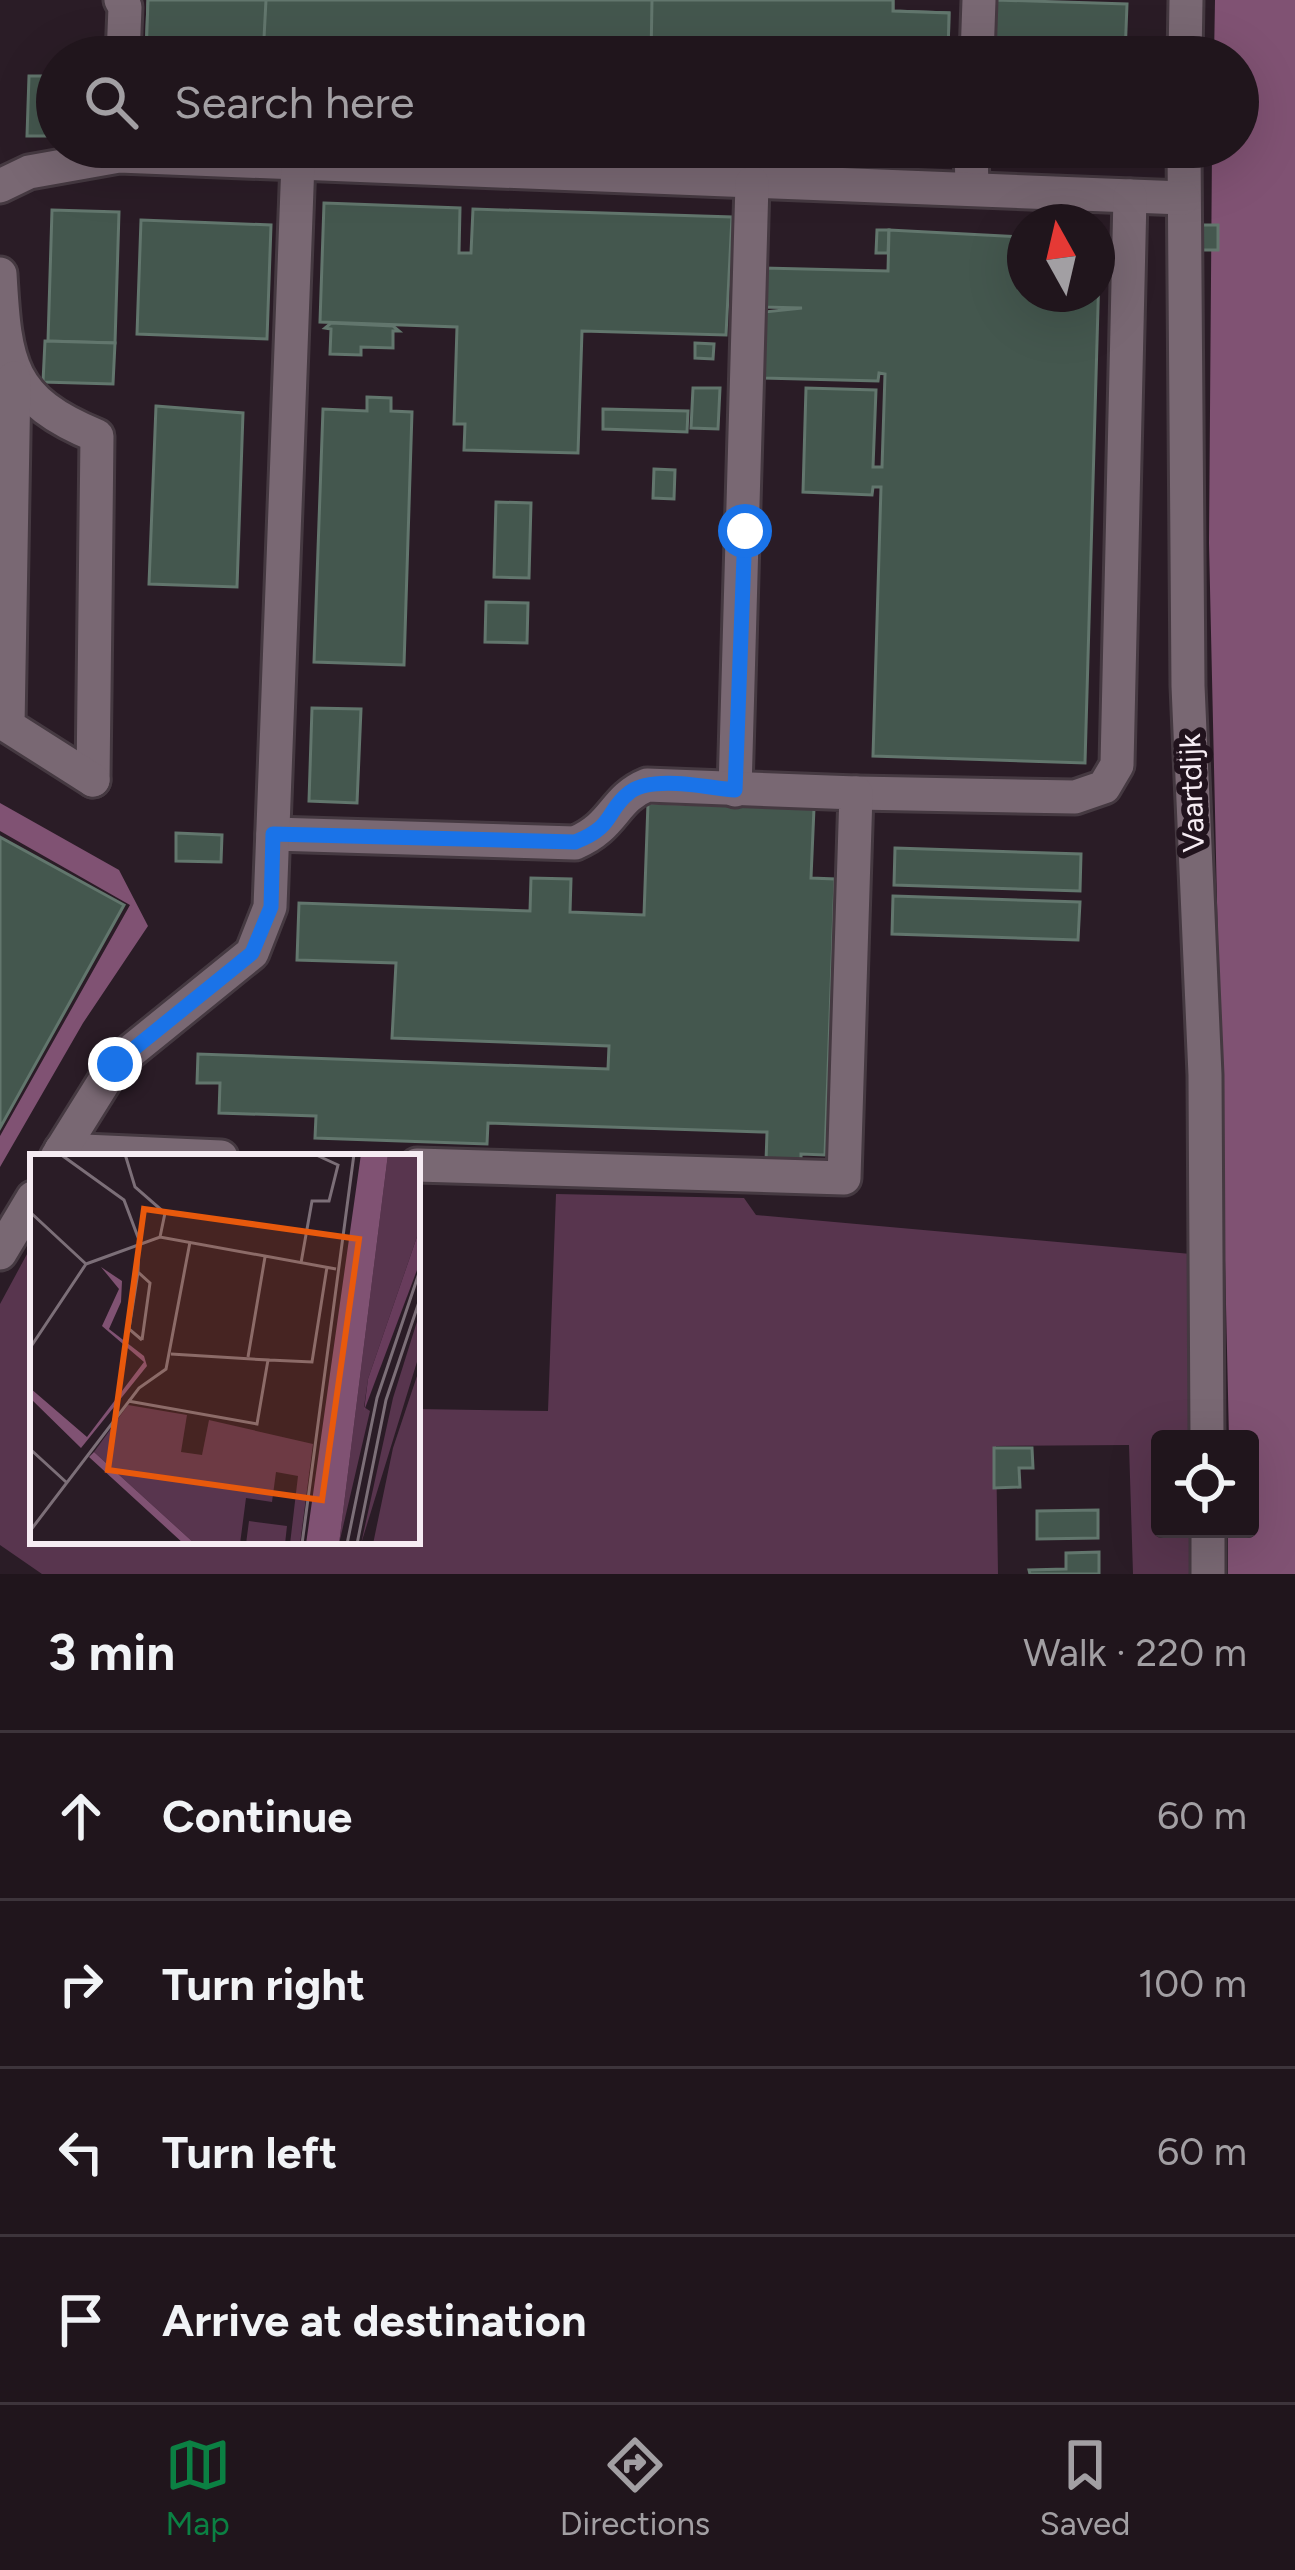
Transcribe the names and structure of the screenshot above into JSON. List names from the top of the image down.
{
  "streets": {
    "street": ["Vaartdijk"]
  },
  "north": "top",
  "page": {
    "search": "Search here",
    "heading": ["3 min", "Walk · 220 m"],
    "list": [
      ["Continue", "60 m"],
      ["Turn right", "100 m"],
      ["Turn left", "60 m"],
      "Arrive at destination"
    ],
    "nav": ["Map", "Directions", "Saved"]
  }
}
